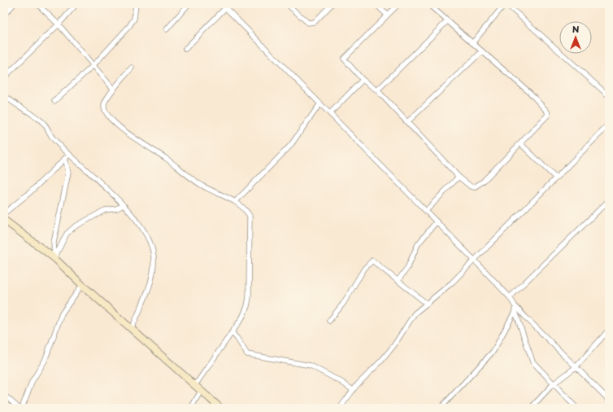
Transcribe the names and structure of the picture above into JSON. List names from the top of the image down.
{
  "north": "top"
}
